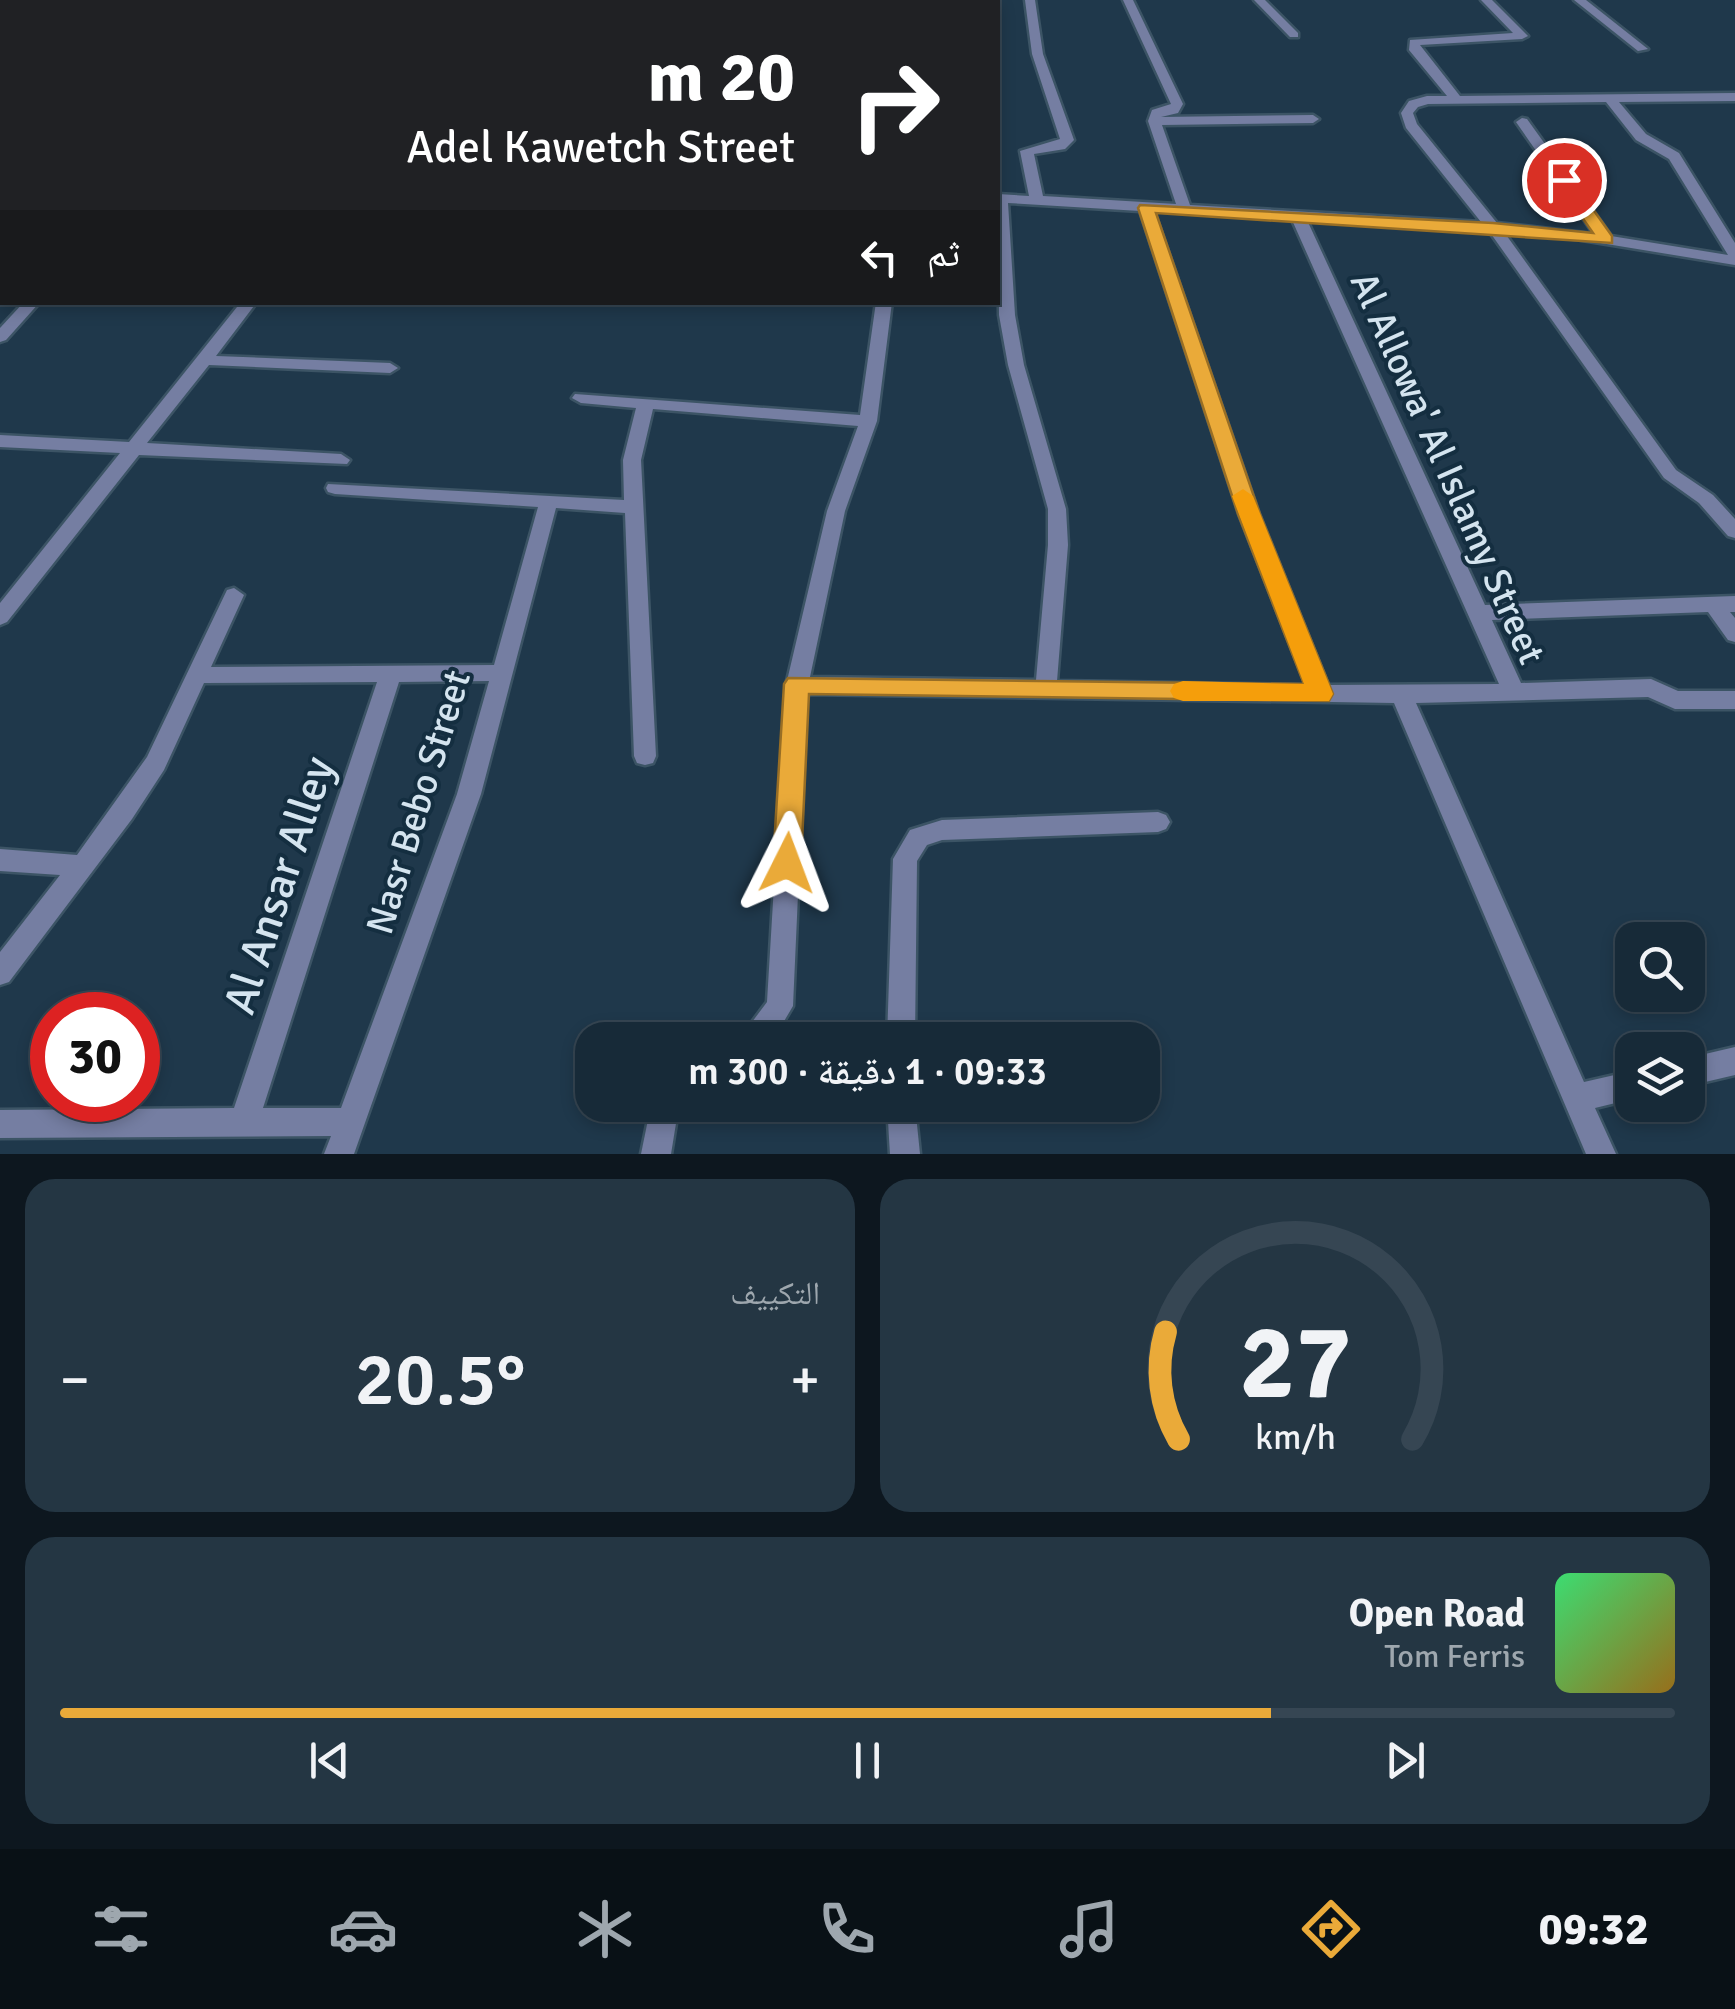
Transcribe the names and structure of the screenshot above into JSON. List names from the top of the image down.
{
  "streets": {
    "street": ["Al Allowa' Al Islamy Street", "Nasr Bebo Street", "Al Ansar Alley"]
  },
  "page": {
    "turn": ["20 m", "Adel Kawetch Street"],
    "then": "ثم",
    "limit": "30",
    "trip": "09:33 · 1 دقيقة · 300 m",
    "tile": "التكييف",
    "heat": ["−", "20.5°", "+"],
    "song": ["Open Road", "Tom Ferris"],
    "tabs": "09:32",
    "gauge": ["27", "km/h"]
  }
}
